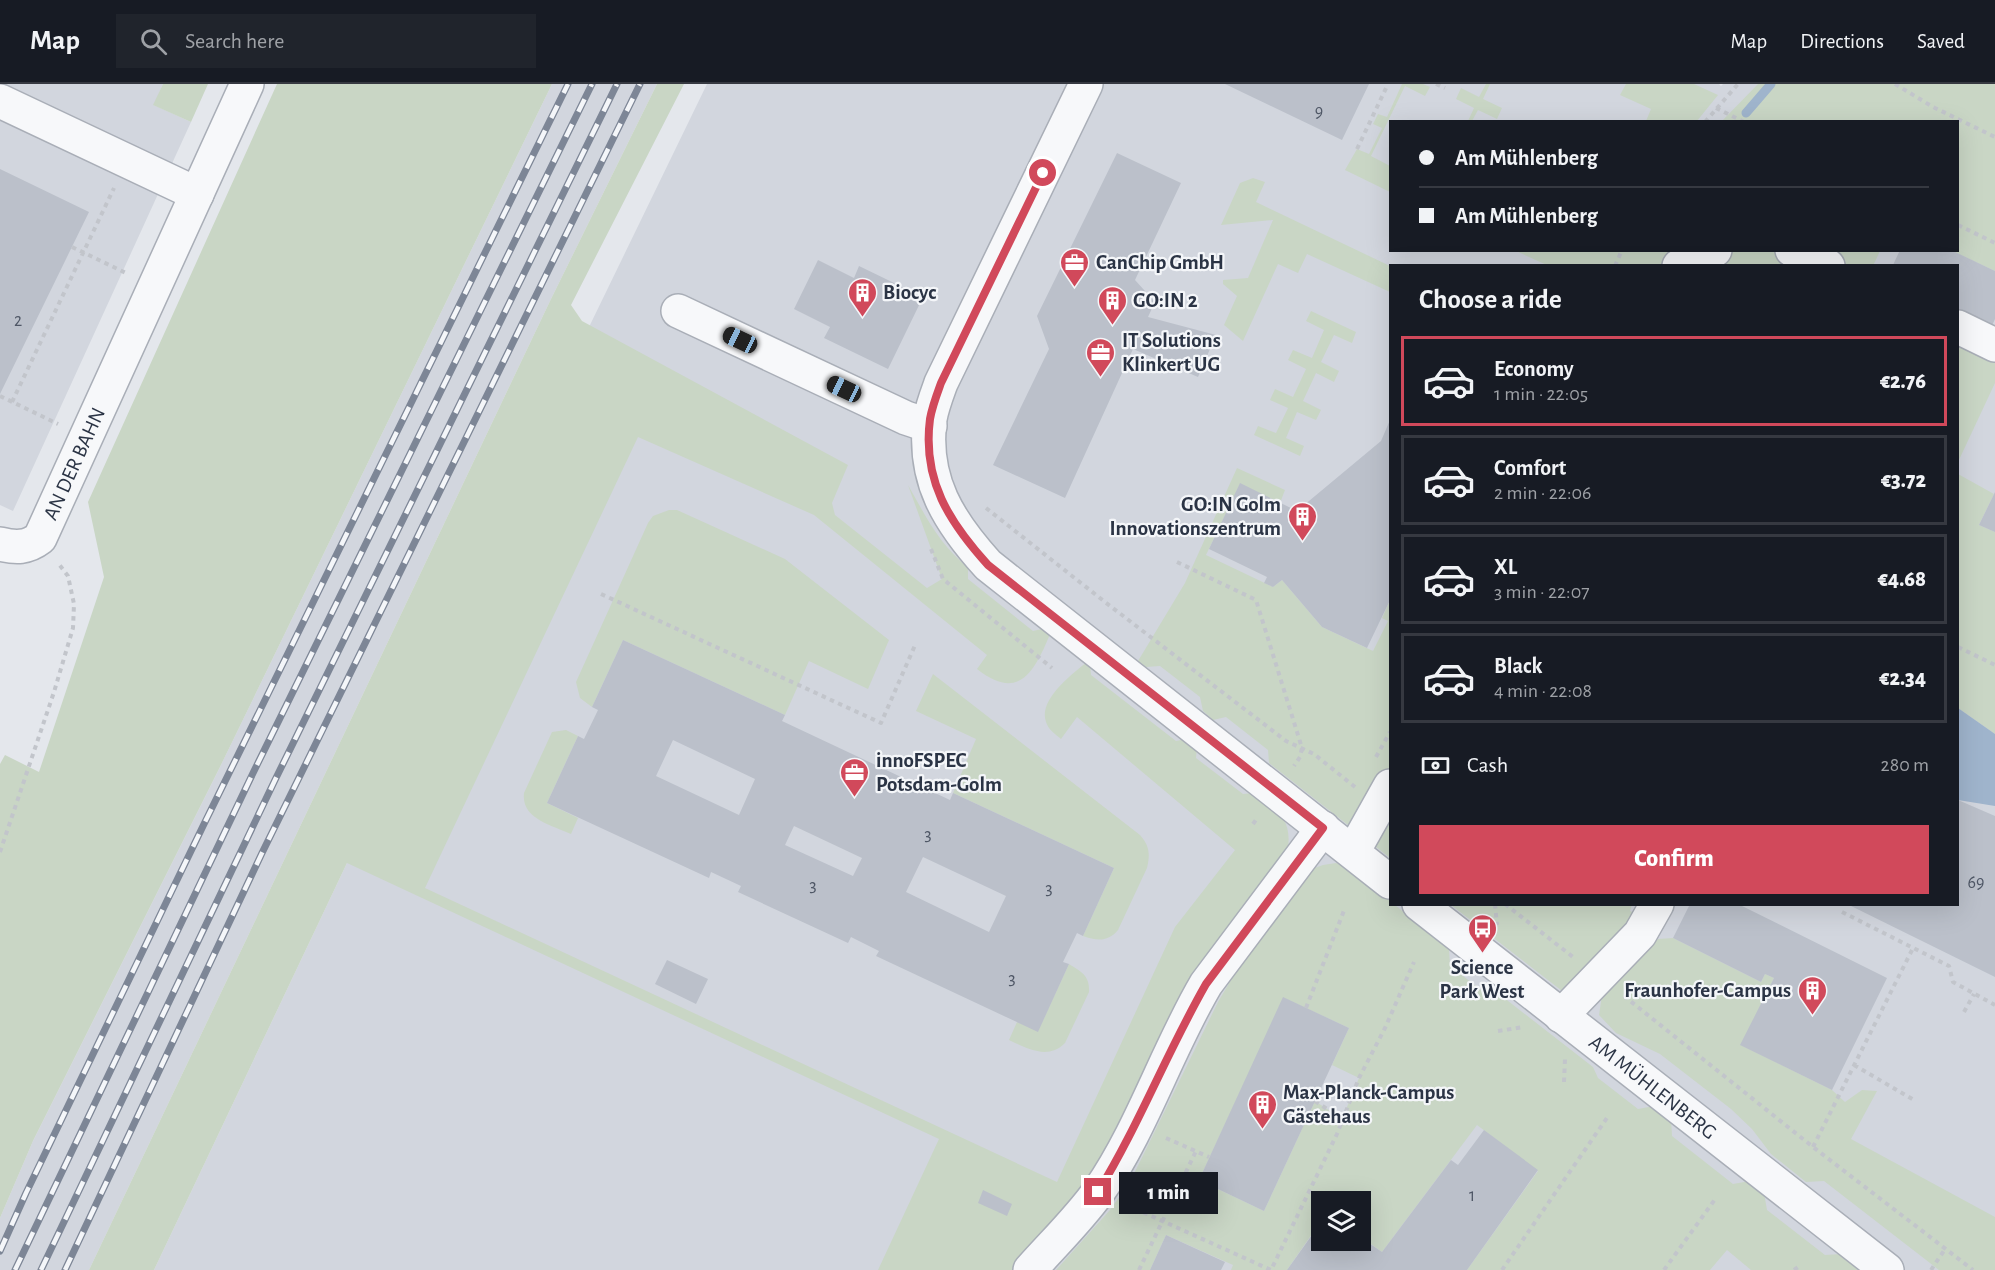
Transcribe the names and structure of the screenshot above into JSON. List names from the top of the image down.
{
  "streets": {
    "street": ["AN DER BAHN", "AM MÜHLENBERG"]
  },
  "places": {
    "office": ["CanChip GmbH", "IT Solutions Klinkert UG", "innoFSPEC Potsdam-Golm"],
    "building": [
      "Biocyc",
      "GO:IN 2",
      "GO:IN Golm Innovationszentrum",
      "Fraunhofer-Campus",
      "Max-Planck-Campus Gästehaus"
    ],
    "bus stop": ["Science Park West"]
  },
  "house_numbers": [
    "9",
    "2",
    "3",
    "69",
    "3",
    "3",
    "3",
    "1"
  ],
  "page": {
    "header": "Map",
    "search": "Search here",
    "nav": ["Map", "Directions", "Saved"],
    "banner": ["Am Mühlenberg", "Am Mühlenberg"],
    "heading": "Choose a ride",
    "list": [
      {
        "name": "Economy",
        "note": "1 min · 22:05",
        "value": "€2.76"
      },
      {
        "name": "Comfort",
        "note": "2 min · 22:06",
        "value": "€3.72"
      },
      {
        "name": "XL",
        "note": "3 min · 22:07",
        "value": "€4.68"
      },
      {
        "name": "Black",
        "note": "4 min · 22:08",
        "value": "€2.34"
      }
    ],
    "pay": ["Cash", "280 m"],
    "buttons": "Confirm",
    "bubble": "1 min"
  }
}
